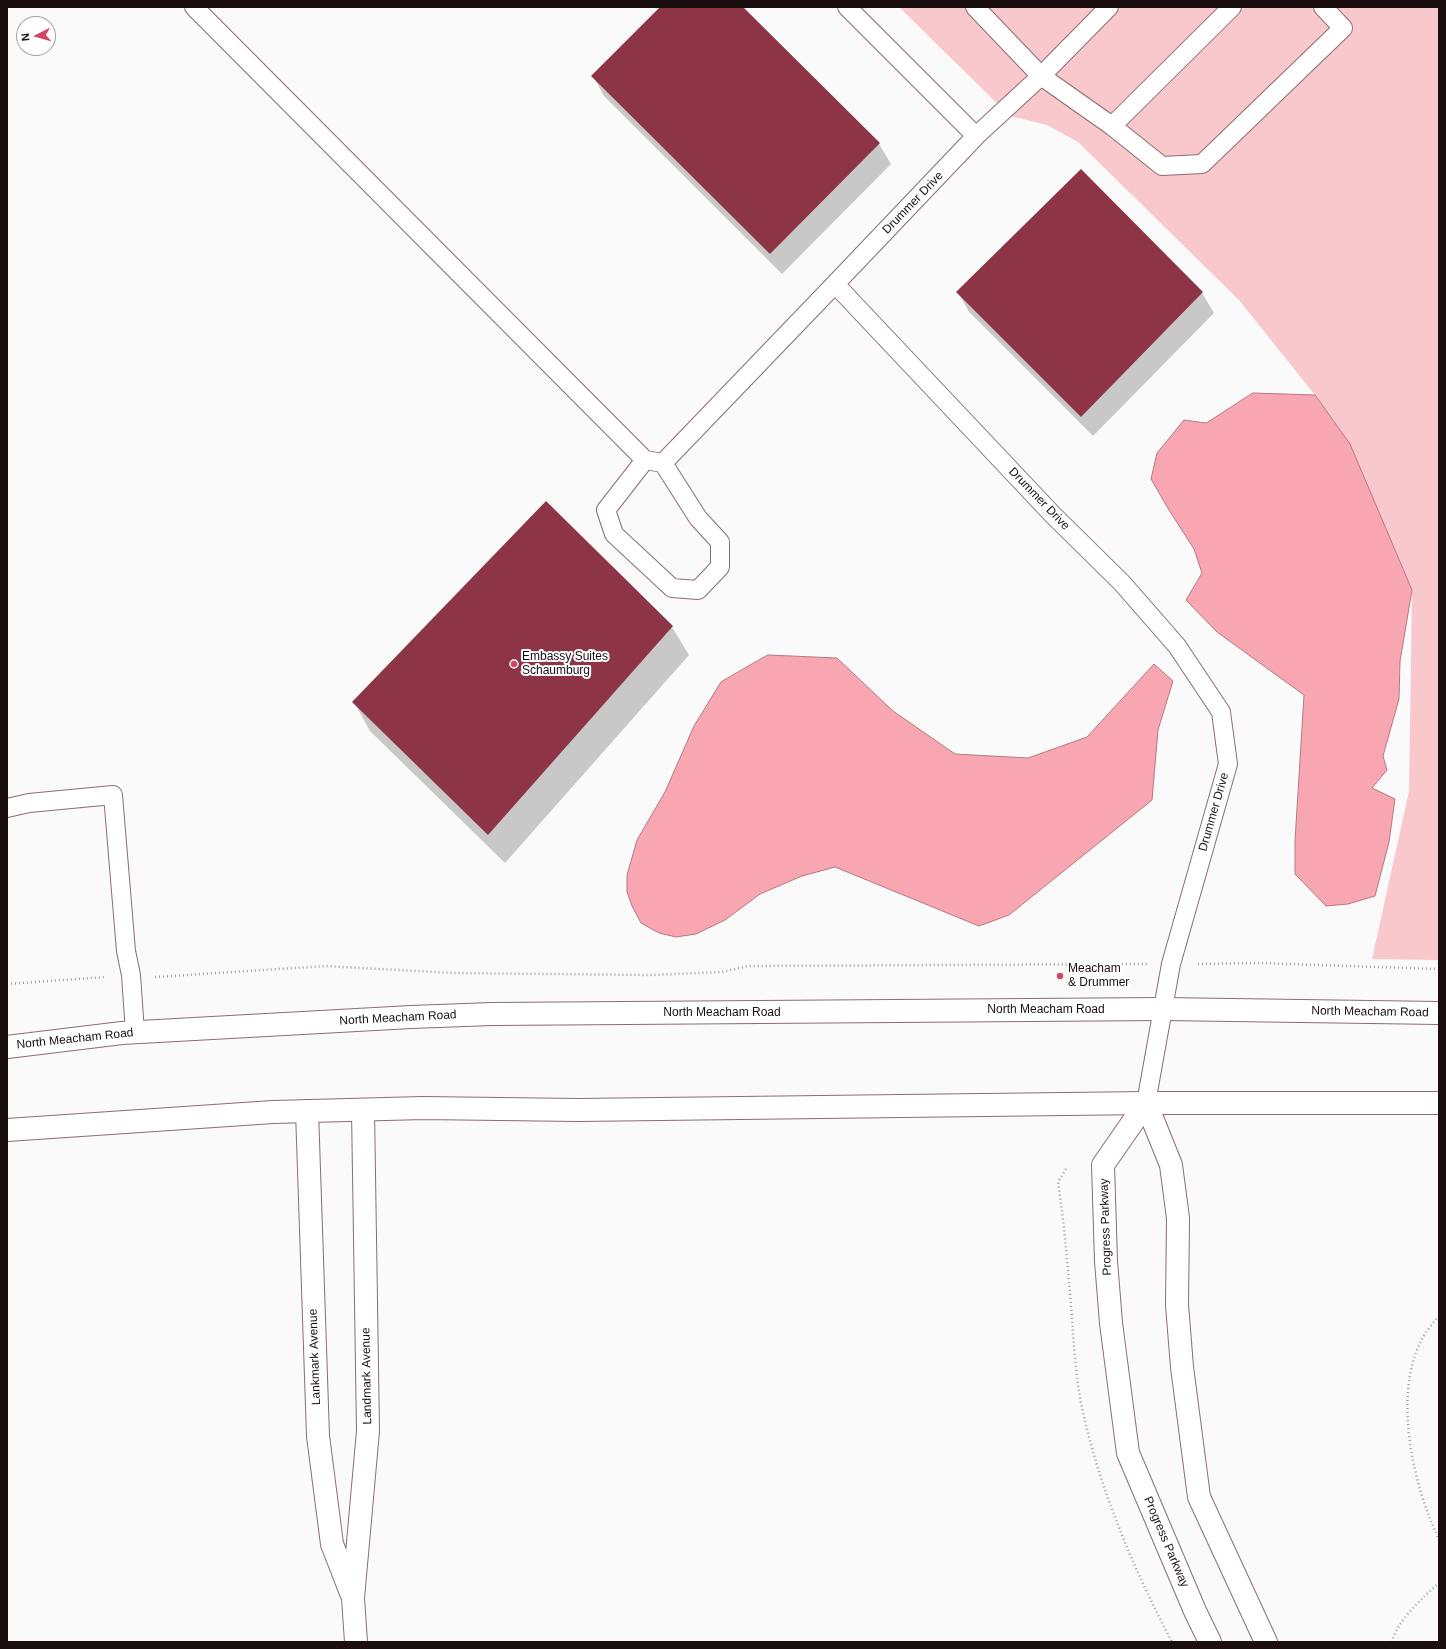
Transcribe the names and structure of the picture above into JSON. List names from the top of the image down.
{
  "streets": {
    "main road": [
      "North Meacham Road",
      "Progress Parkway",
      "Lankmark Avenue",
      "Landmark Avenue"
    ],
    "lane": ["Drummer Drive"]
  },
  "crossings": [
    ["Drummer Drive", "North Meacham Road"],
    ["Drummer Drive", "Progress Parkway"],
    ["Lankmark Avenue", "Landmark Avenue"]
  ],
  "places": ["Embassy Suites Schaumburg", "Meacham & Drummer"],
  "north": "left"
}
